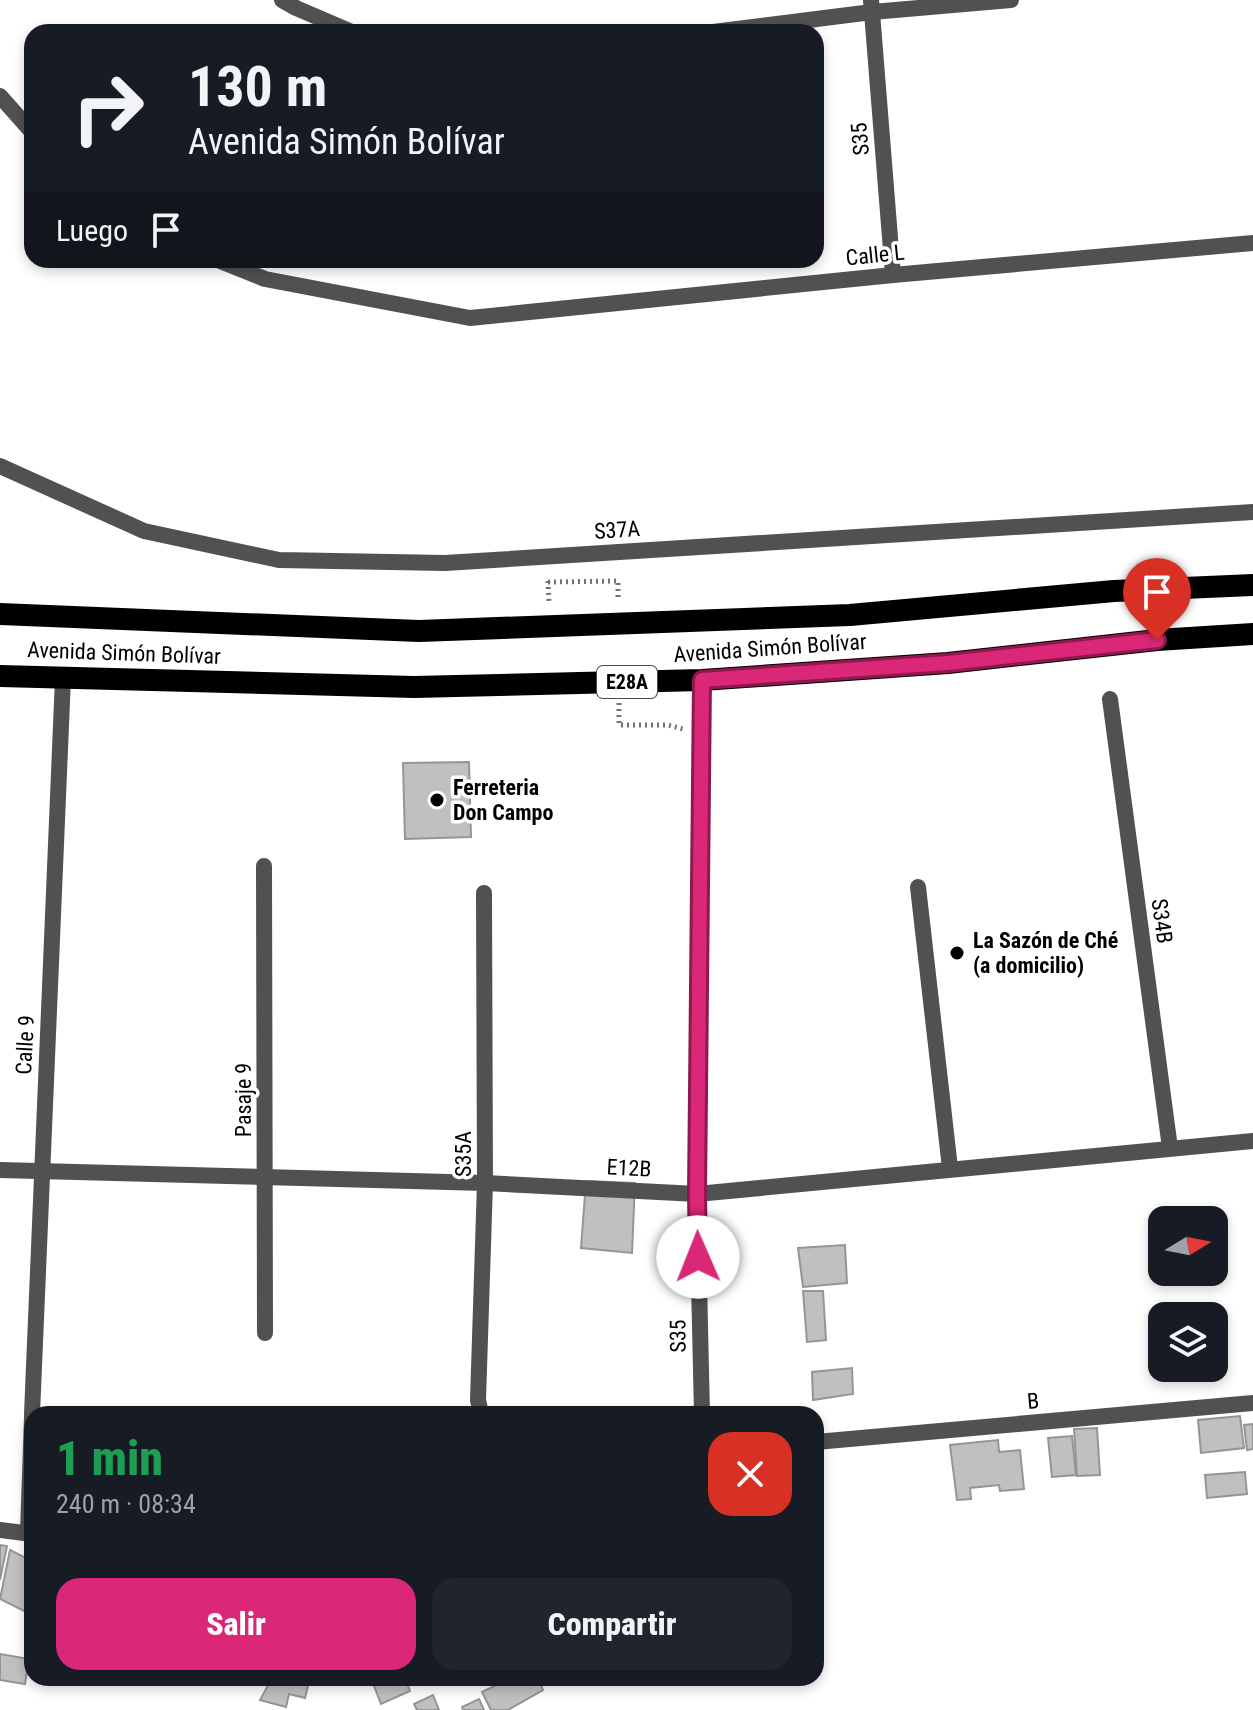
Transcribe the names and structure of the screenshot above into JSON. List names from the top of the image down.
{
  "streets": {
    "highway": ["Avenida Simón Bolívar", "E28A"],
    "street": [
      "S35",
      "Calle L",
      "S37A",
      "S34B",
      "Calle 9",
      "Pasaje 9",
      "S35A",
      "E12B",
      "B"
    ]
  },
  "crossings": [
    ["S35", "Calle L"],
    ["S35", "Avenida Simón Bolívar"],
    ["S35", "E12B"],
    ["Avenida Simón Bolívar", "Calle 9"],
    ["S34B", "E12B"],
    ["Calle 9", "E12B"],
    ["Pasaje 9", "E12B"],
    ["S35A", "E12B"]
  ],
  "places": ["Ferreteria Don Campo", "La Sazón de Ché (a domicilio)"],
  "north": "right",
  "page": {
    "turn": ["130 m", "Avenida Simón Bolívar"],
    "then": "Luego",
    "heading": ["1 min", "240 m · 08:34"],
    "buttons": ["Salir", "Compartir"]
  }
}
